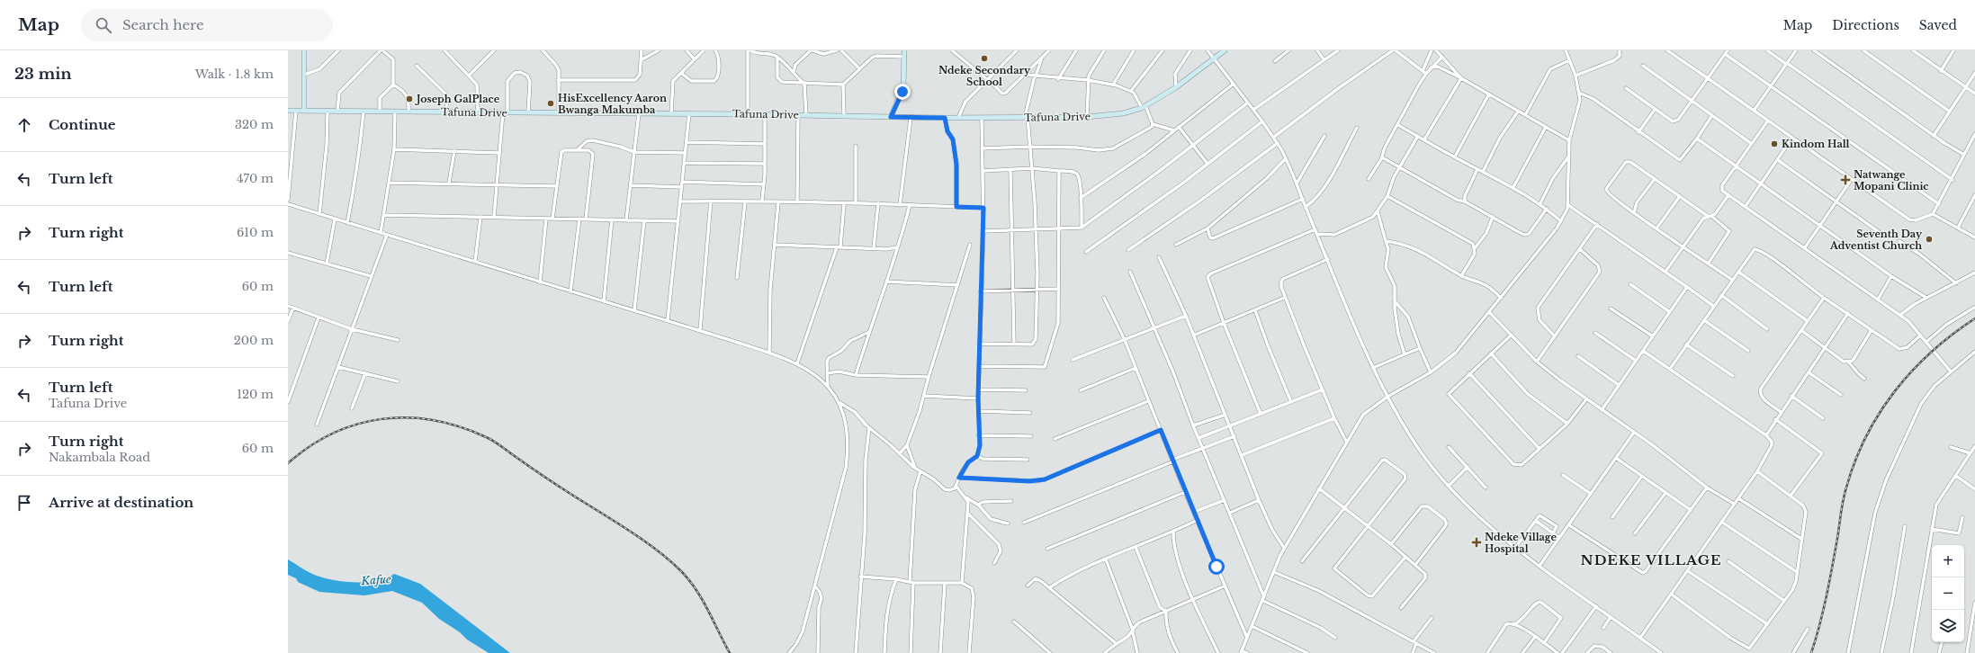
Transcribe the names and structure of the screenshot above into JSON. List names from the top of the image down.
{
  "streets": {
    "main road": ["Tafuna Drive"]
  },
  "districts": ["NDEKE VILLAGE"],
  "water": ["Kafue"],
  "places": {
    "other": [
      "Ndeke Secondary School",
      "Joseph GalPlace",
      "HisExcellency Aaron Bwanga Makumba",
      "Kindom Hall",
      "Seventh Day Adventist Church"
    ],
    "health": ["Natwange Mopani Clinic", "Ndeke Village Hospital"]
  },
  "page": {
    "header": "Map",
    "search": "Search here",
    "nav": ["Map", "Directions", "Saved"],
    "heading": ["23 min", "Walk · 1.8 km"],
    "list": [
      ["Continue", "320 m"],
      ["Turn left", "470 m"],
      ["Turn right", "610 m"],
      ["Turn left", "60 m"],
      ["Turn right", "200 m"],
      ["Turn left", "Tafuna Drive", "120 m"],
      ["Turn right", "Nakambala Road", "60 m"],
      "Arrive at destination"
    ],
    "map_buttons": ["+", "−"]
  }
}
